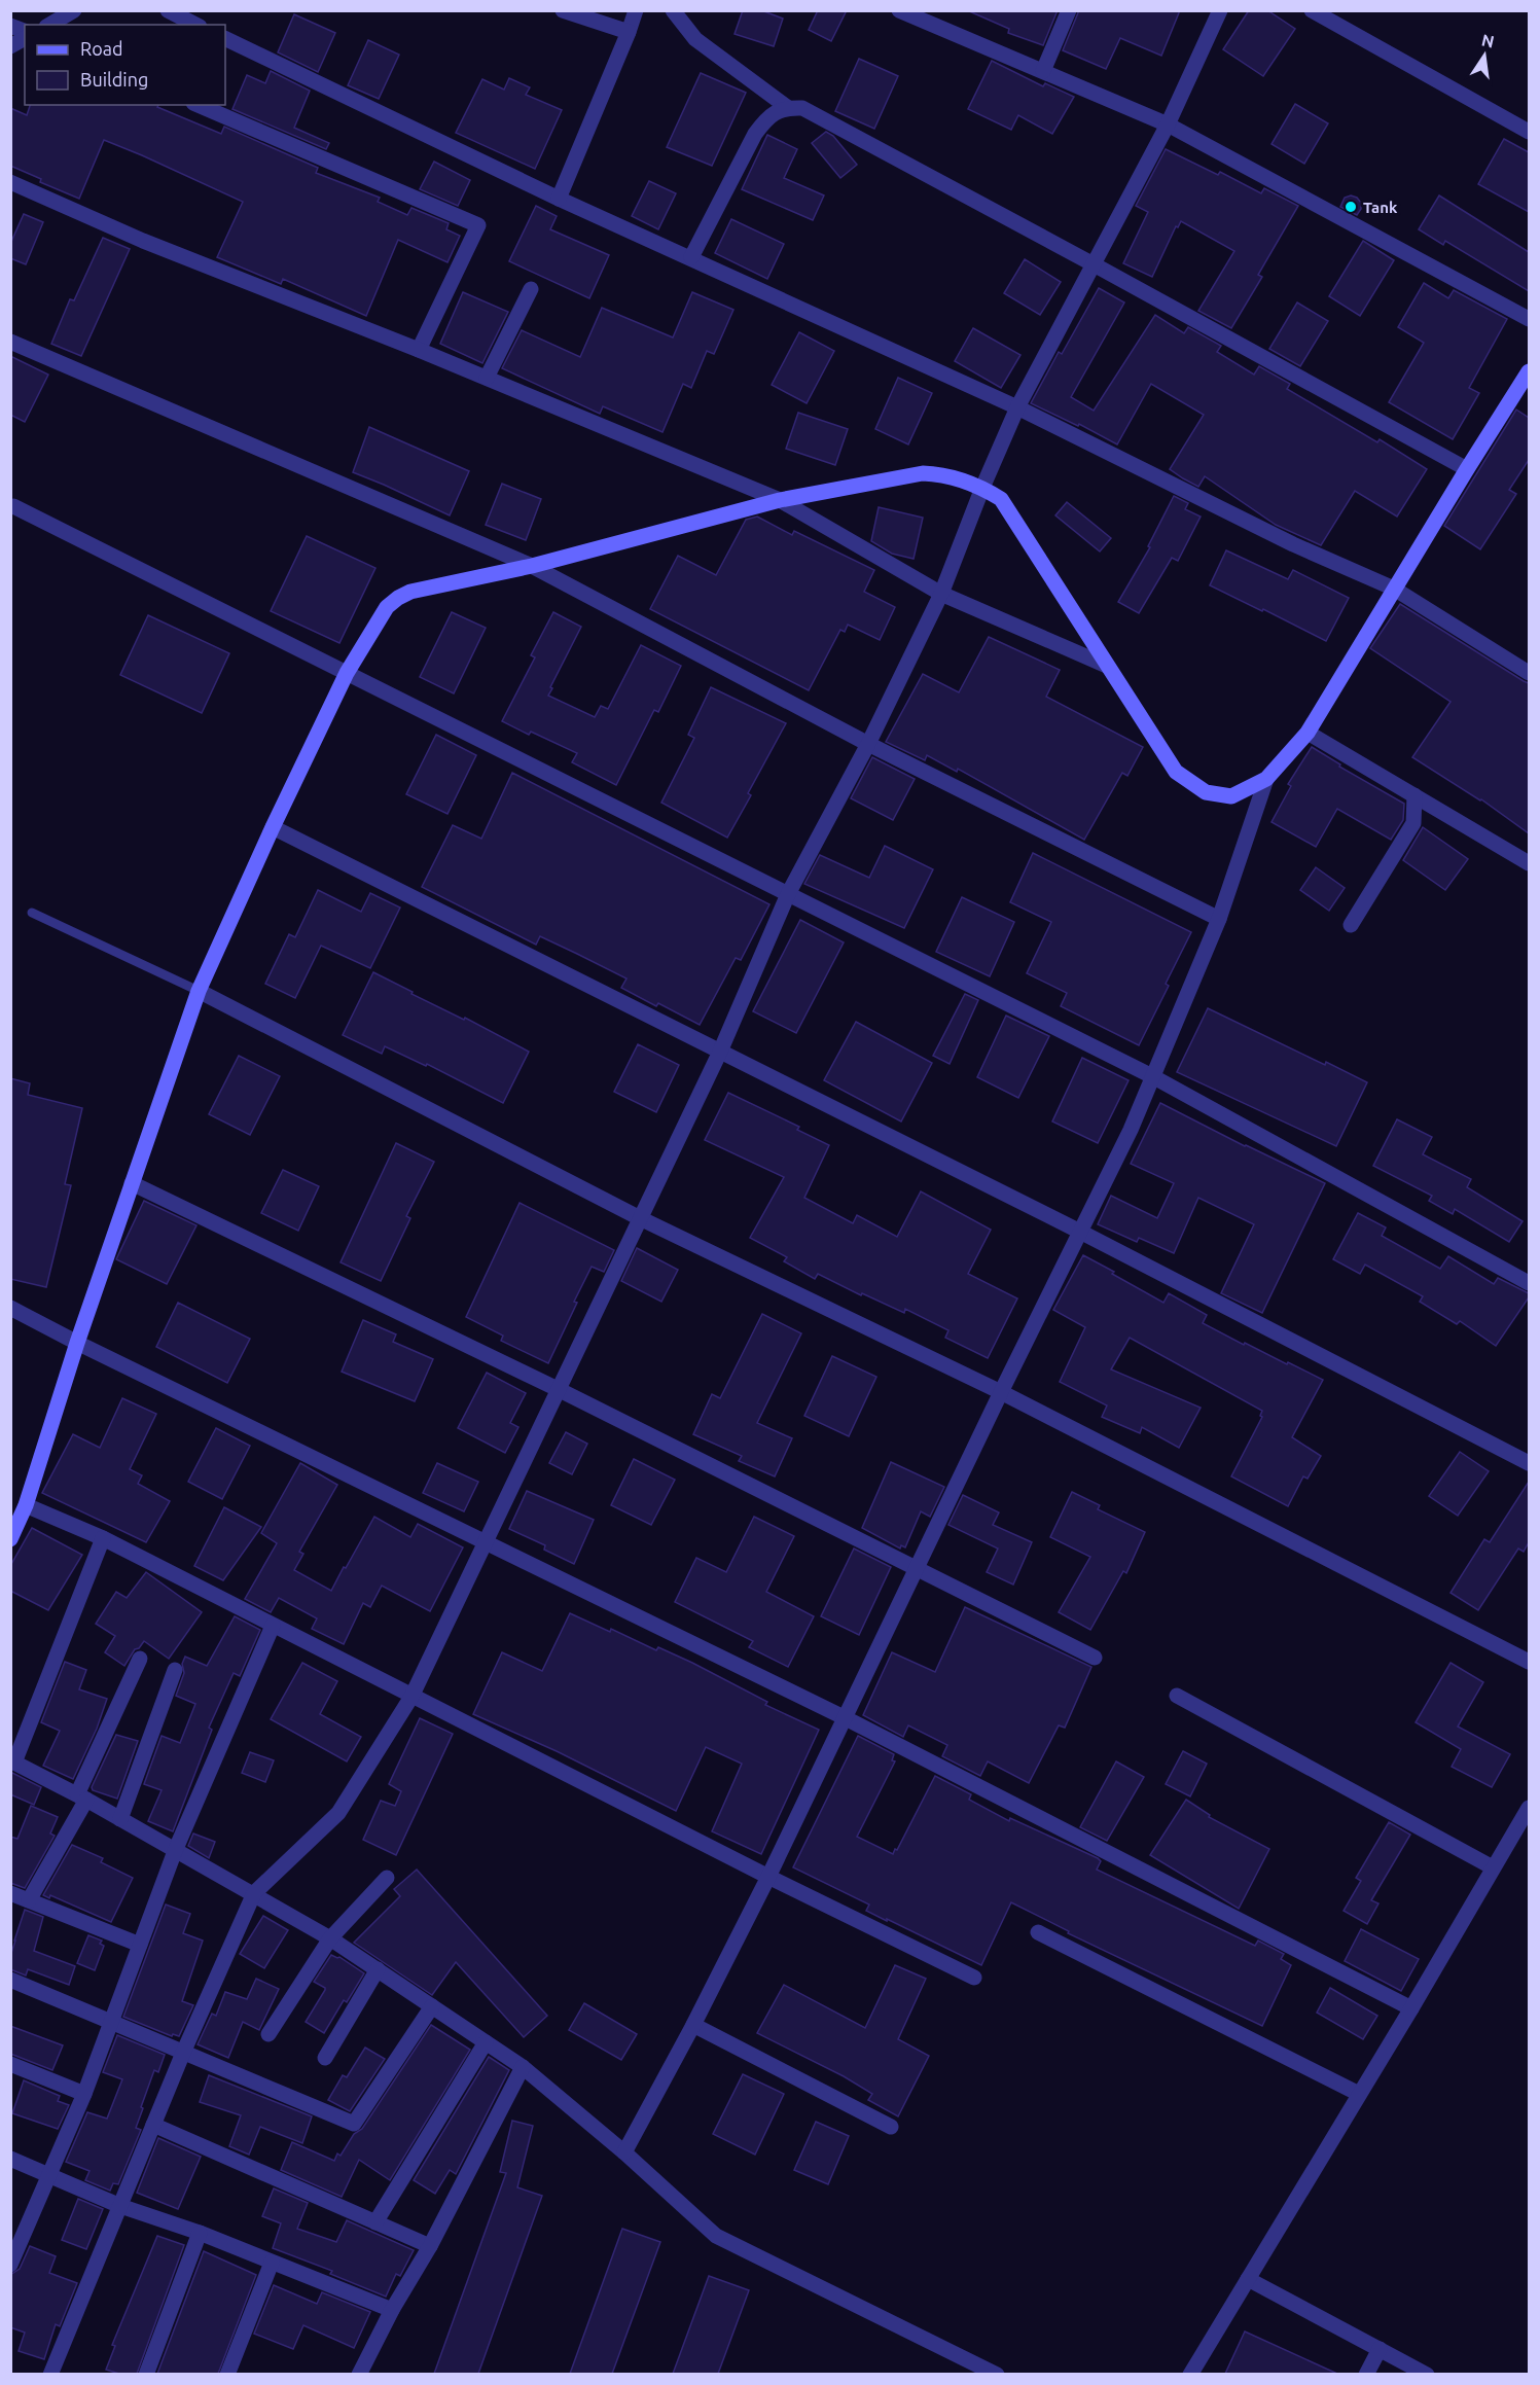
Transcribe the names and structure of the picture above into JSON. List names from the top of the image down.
{
  "places": ["Tank"],
  "legend": ["Road", "Building"],
  "north": "top"
}
